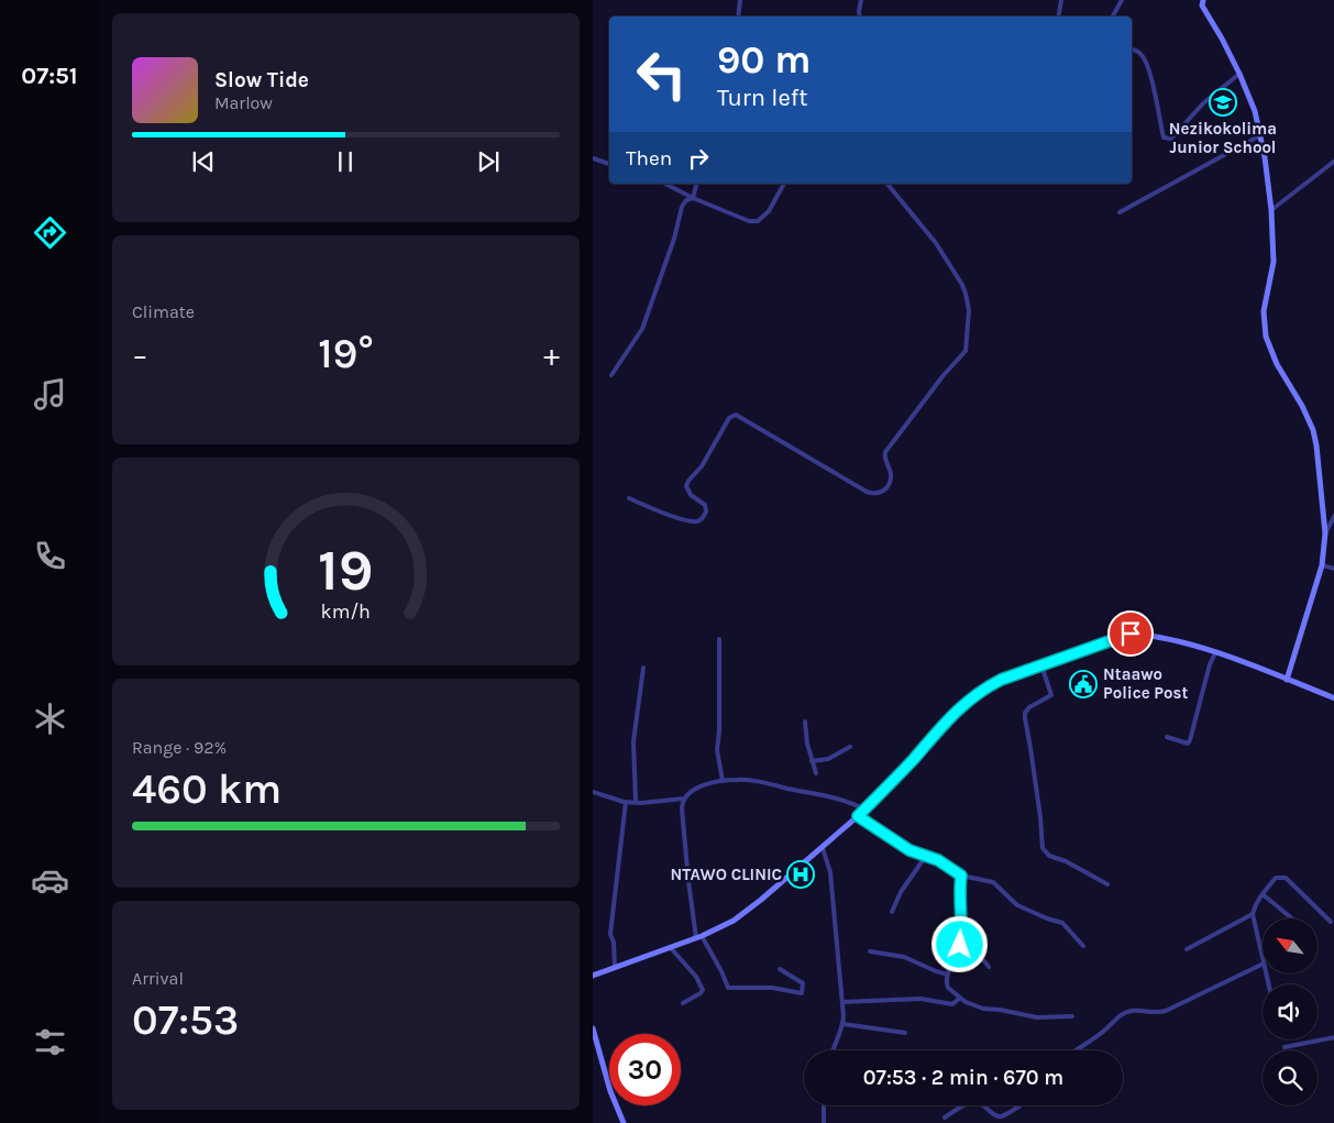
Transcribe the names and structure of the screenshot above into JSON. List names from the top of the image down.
{
  "places": {
    "school or university": ["Nezikokolima Junior School"],
    "public building": ["Ntaawo Police Post"],
    "hospital": ["NTAWO CLINIC"]
  },
  "north": "top left",
  "page": {
    "tabs": "07:51",
    "turn": ["90 m", "Turn left"],
    "song": ["Slow Tide", "Marlow"],
    "then": "Then",
    "tile": [
      "Climate",
      ["Range · 92%", "460 km"],
      ["Arrival", "07:53"]
    ],
    "heat": ["−", "19°", "+"],
    "limit": "30",
    "trip": "07:53 · 2 min · 670 m",
    "gauge": ["19", "km/h"]
  }
}
